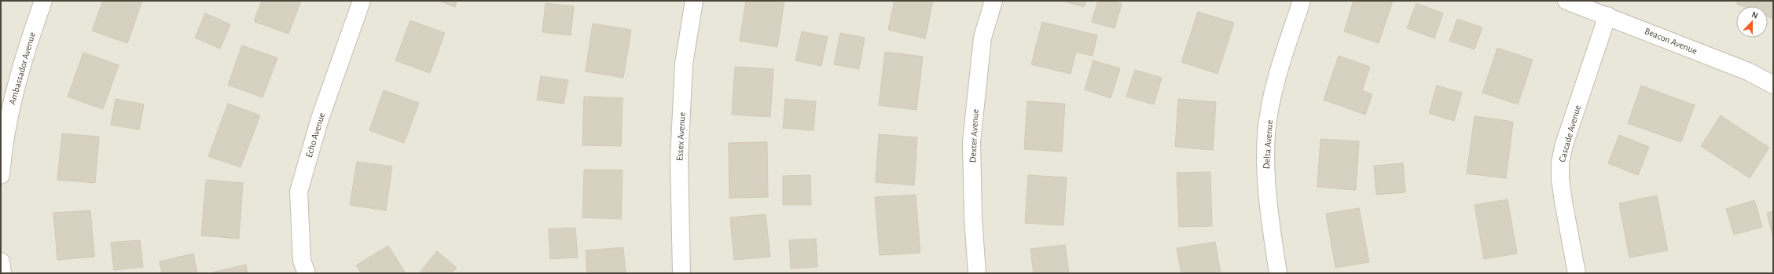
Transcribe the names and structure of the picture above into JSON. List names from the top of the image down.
{
  "streets": {
    "street": [
      "Beacon Avenue",
      "Ambassador Avenue",
      "Cascade Avenue",
      "Echo Avenue",
      "Dexter Avenue",
      "Essex Avenue",
      "Delta Avenue"
    ]
  },
  "crossings": [
    ["Beacon Avenue", "Cascade Avenue"]
  ],
  "north": "top"
}
